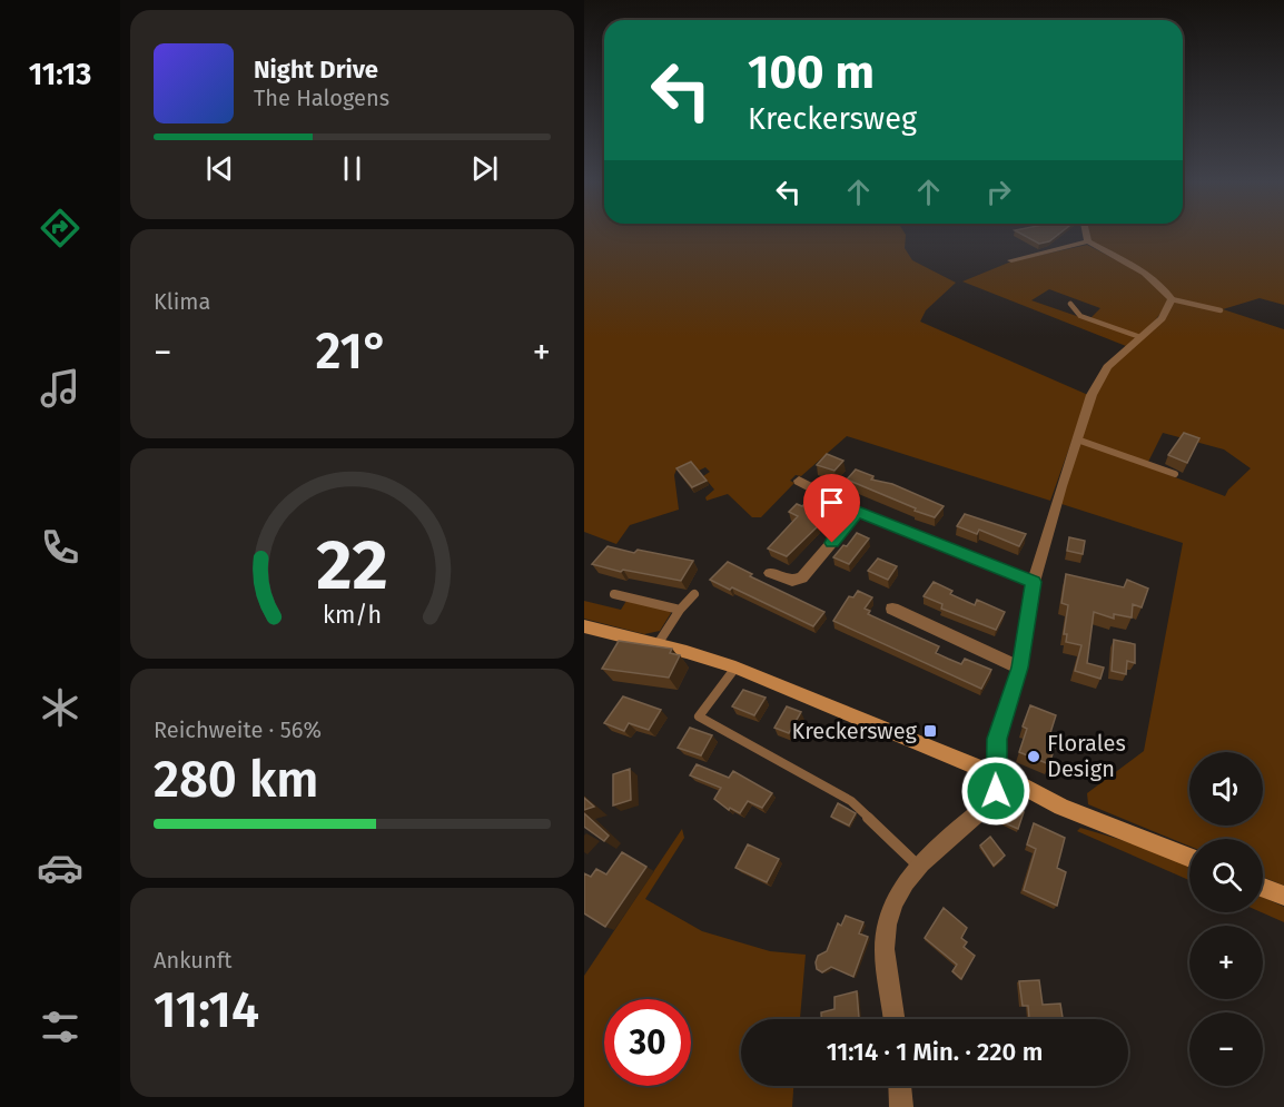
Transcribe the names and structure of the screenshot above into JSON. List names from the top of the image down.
{
  "places": {
    "transit": ["Kreckersweg"],
    "other": ["Florales Design"]
  },
  "page": {
    "tabs": "11:13",
    "turn": ["100 m", "Kreckersweg"],
    "song": ["Night Drive", "The Halogens"],
    "tile": [
      "Klima",
      ["Reichweite · 56%", "280 km"],
      ["Ankunft", "11:14"]
    ],
    "heat": ["−", "21°", "+"],
    "map_buttons": ["+", "−"],
    "limit": "30",
    "trip": "11:14 · 1 Min. · 220 m",
    "gauge": ["22", "km/h"]
  }
}
